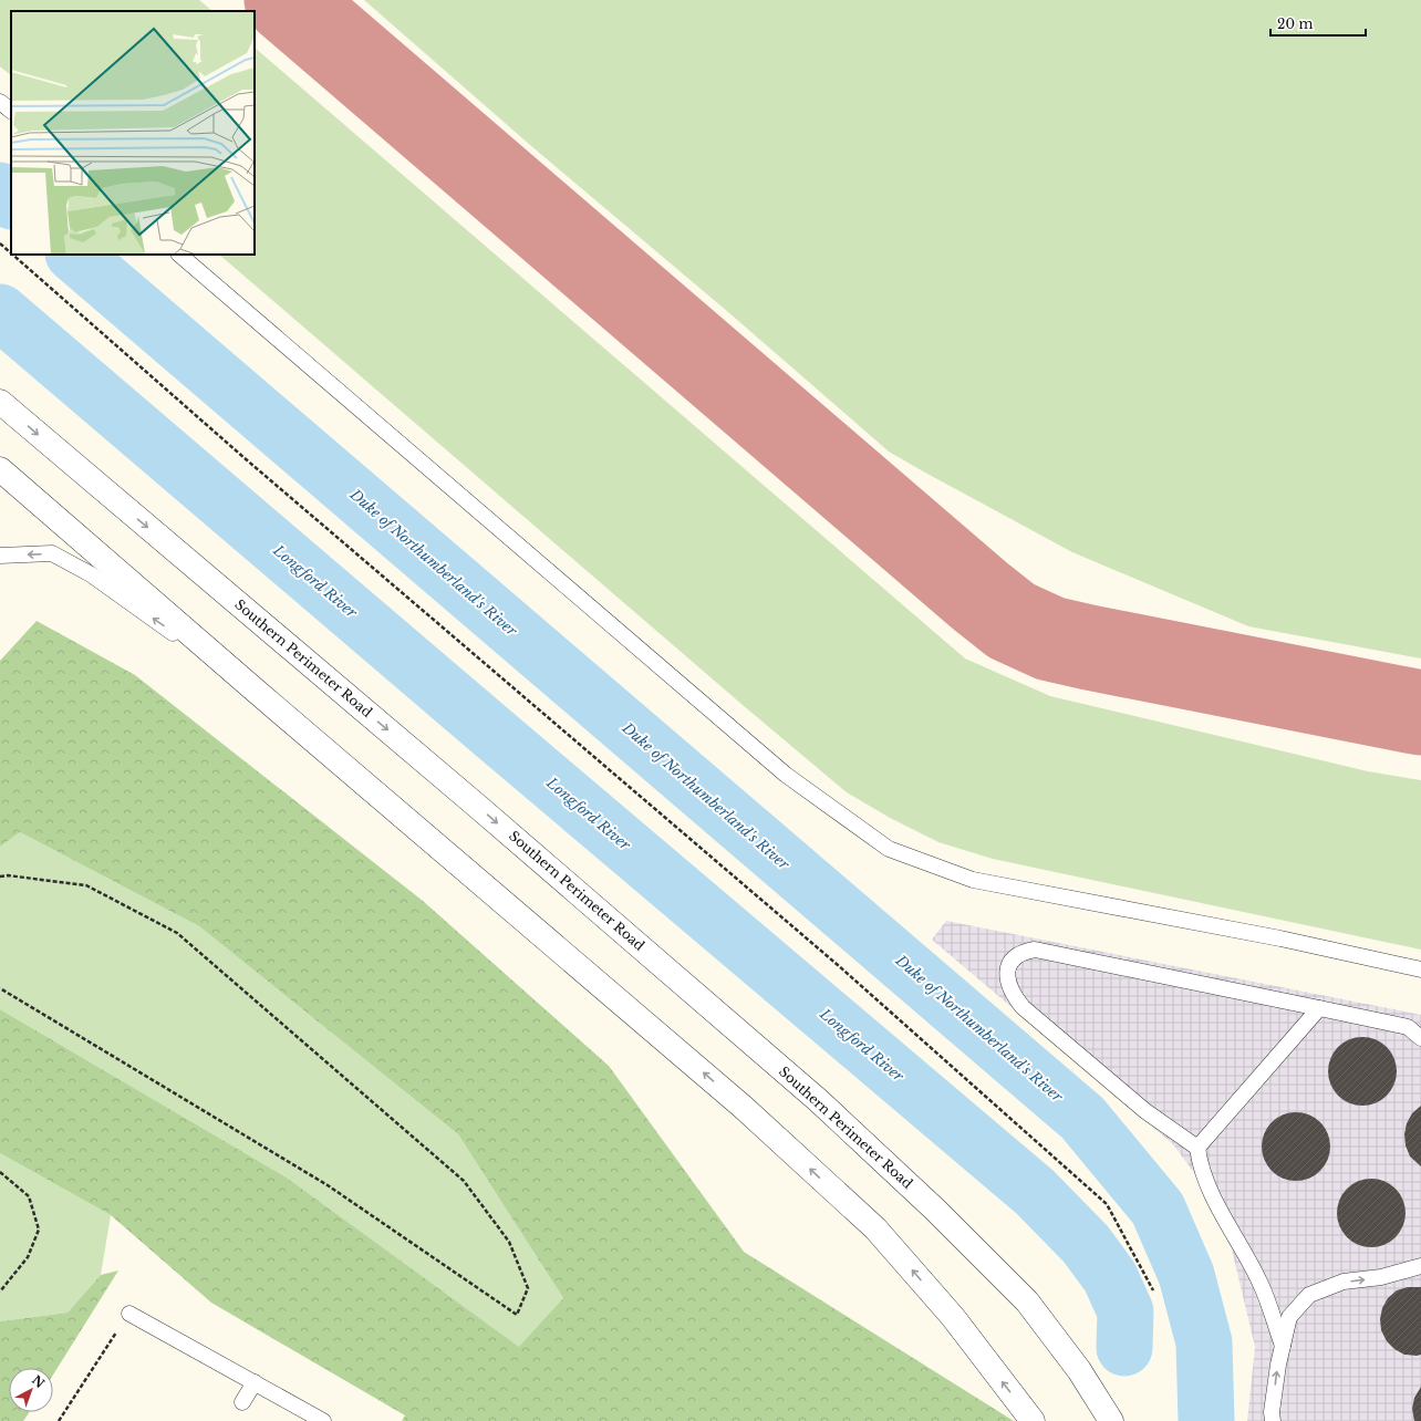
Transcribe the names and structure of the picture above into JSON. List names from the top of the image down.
{
  "streets": {
    "street": ["Southern Perimeter Road"]
  },
  "water": ["Duke of Northumberland's River", "Longford River"],
  "scale_bar": "20 m",
  "north": "top right"
}
